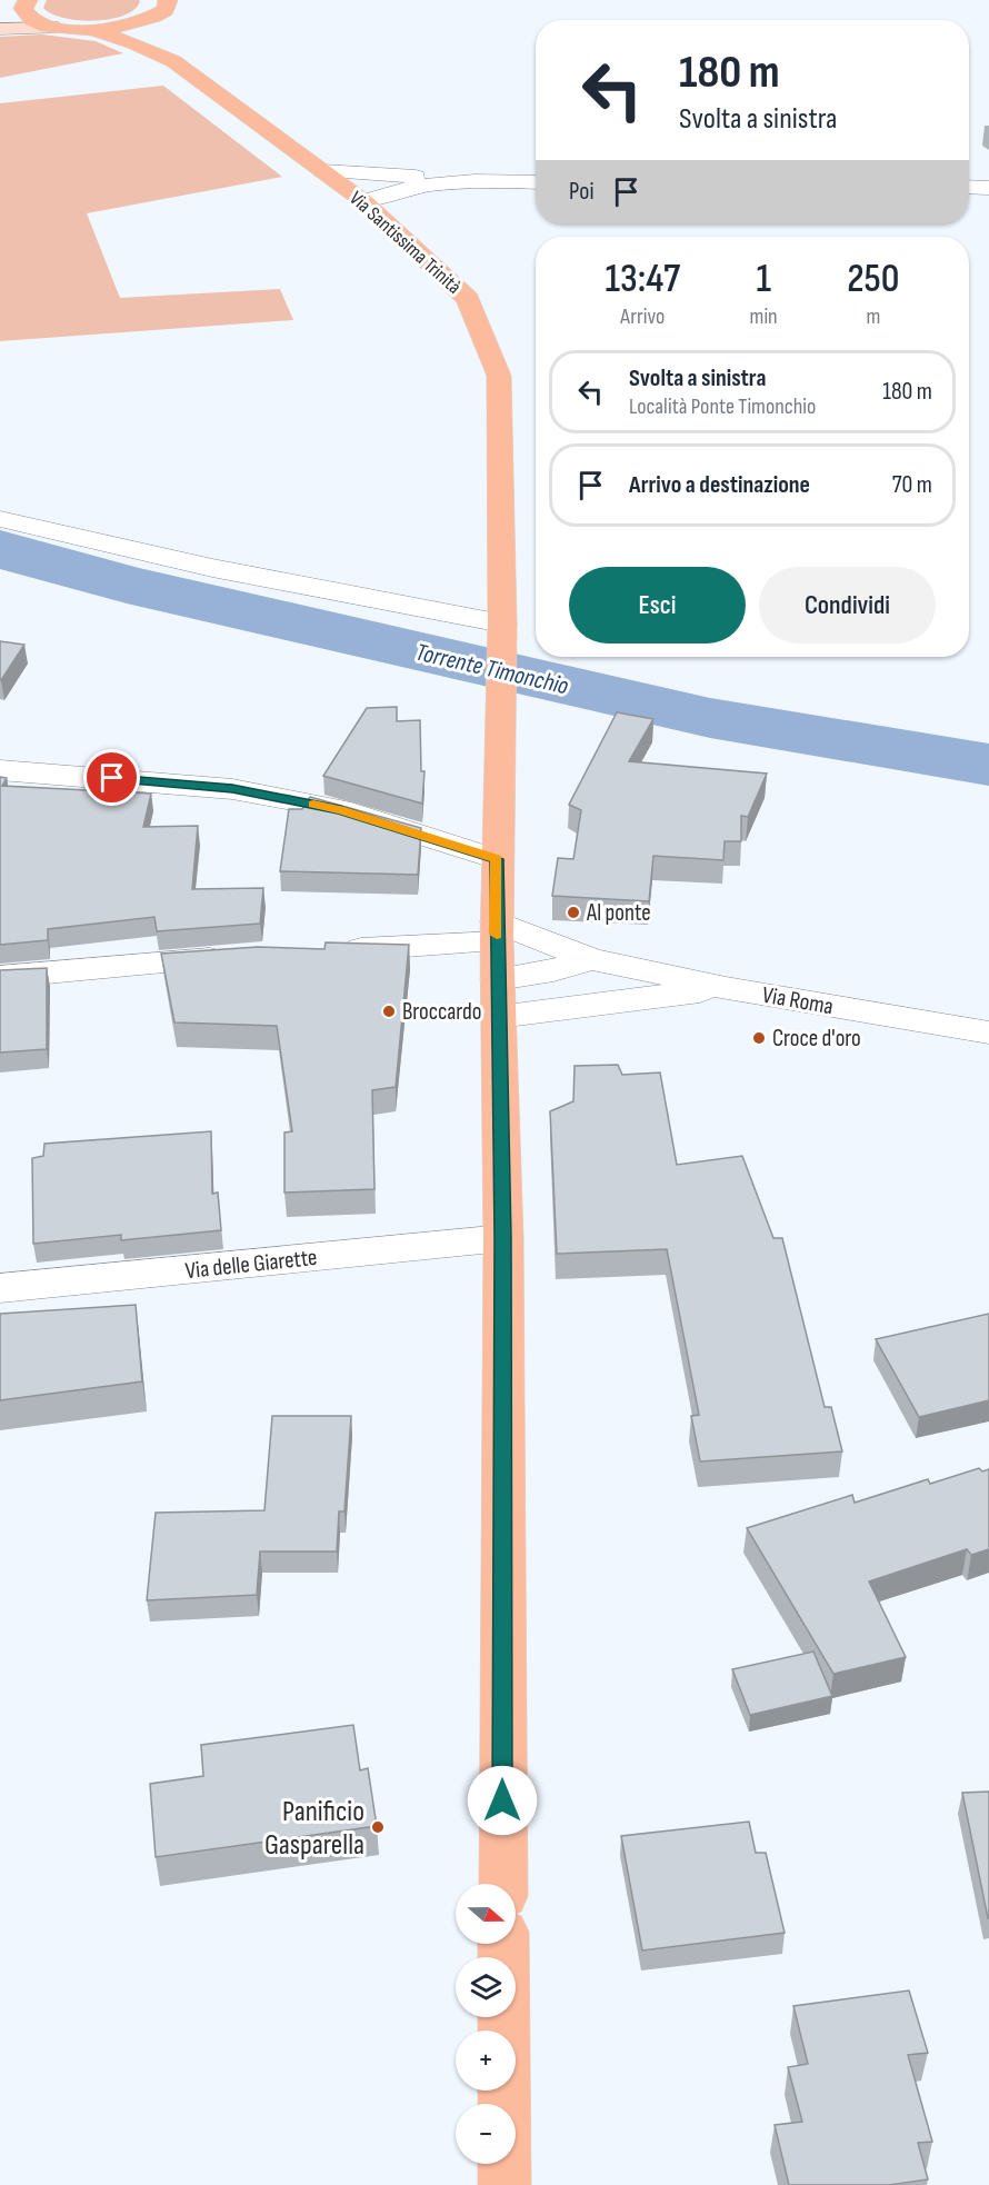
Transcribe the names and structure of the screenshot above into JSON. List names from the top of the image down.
{
  "streets": {
    "main road": ["Via Santissima Trinità"],
    "street": ["Via Roma", "Via delle Giarette"]
  },
  "crossings": [
    ["Via Santissima Trinità", "Via Roma"],
    ["Via Santissima Trinità", "Via delle Giarette"]
  ],
  "water": ["Torrente Timonchio"],
  "places": [
    "Al ponte",
    "Broccardo",
    "Croce d'oro",
    "Panificio Gasparella"
  ],
  "north": "right",
  "page": {
    "turn": ["180 m", "Svolta a sinistra"],
    "then": "Poi",
    "eta": [
      "13:47",
      "Arrivo",
      "1",
      "min",
      "250",
      "m"
    ],
    "list": [
      {
        "name": "Svolta a sinistra",
        "note": "Località Ponte Timonchio",
        "value": "180 m"
      },
      {
        "name": "Arrivo a destinazione",
        "value": "70 m"
      }
    ],
    "buttons": ["Esci", "Condividi"],
    "map_buttons": ["+", "−"]
  }
}
